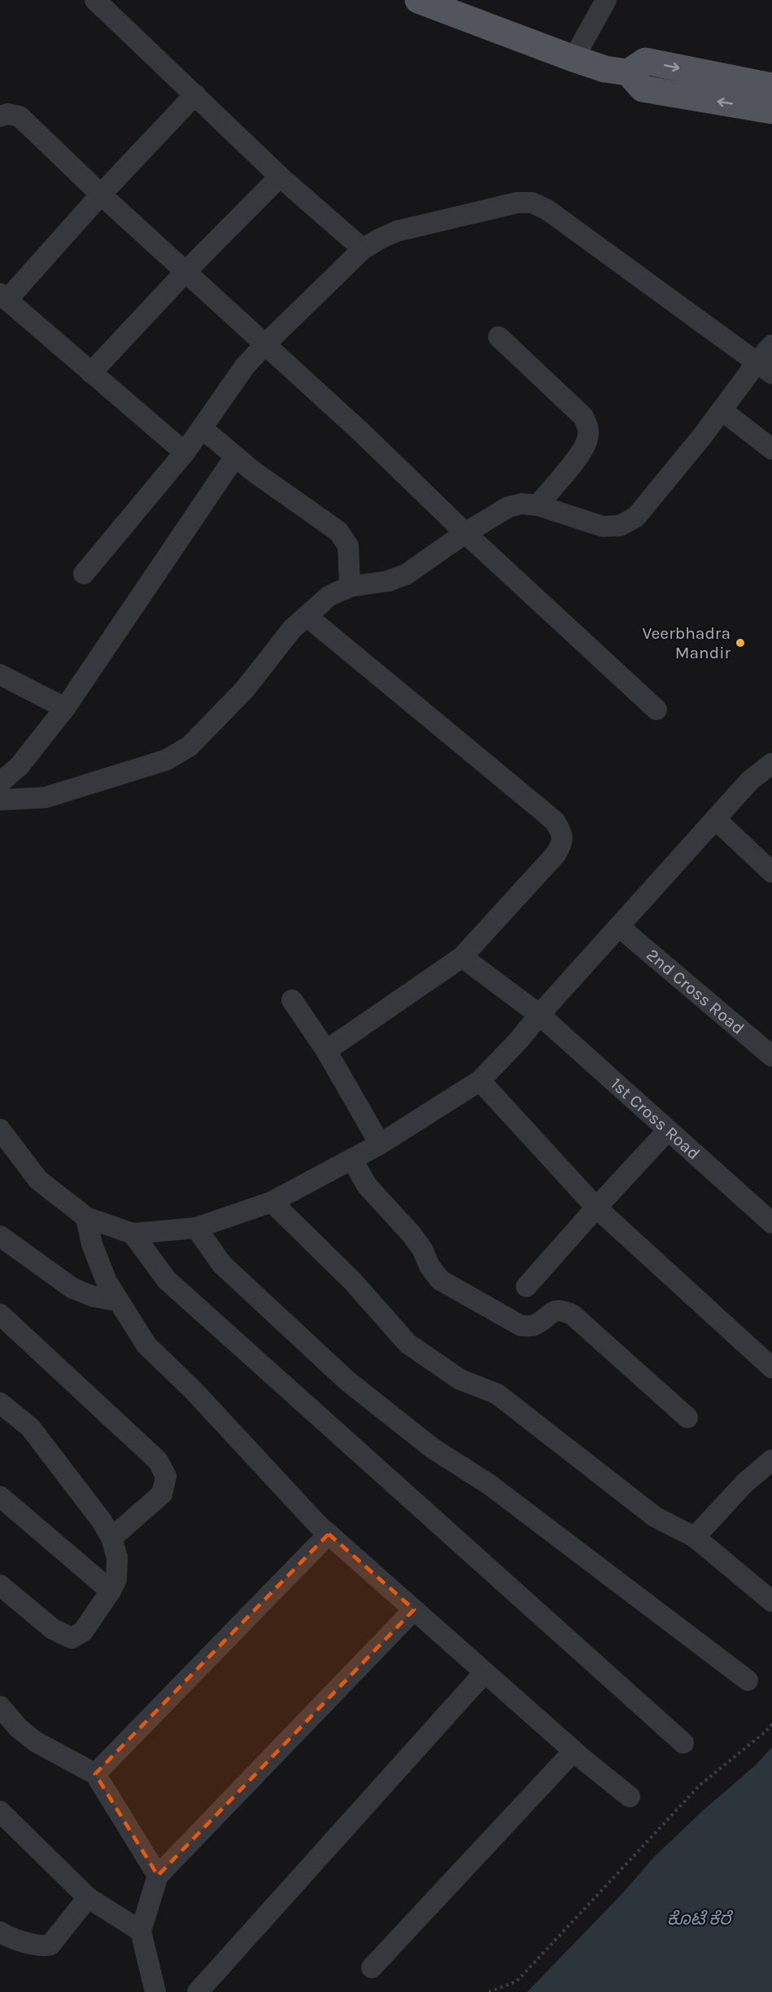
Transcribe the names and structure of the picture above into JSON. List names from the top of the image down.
{
  "streets": {
    "street": ["2nd Cross Road", "1st Cross Road"]
  },
  "water": ["ಕೊಟೆ ಕೆರೆ"],
  "places": ["Veerbhadra Mandir"]
}
